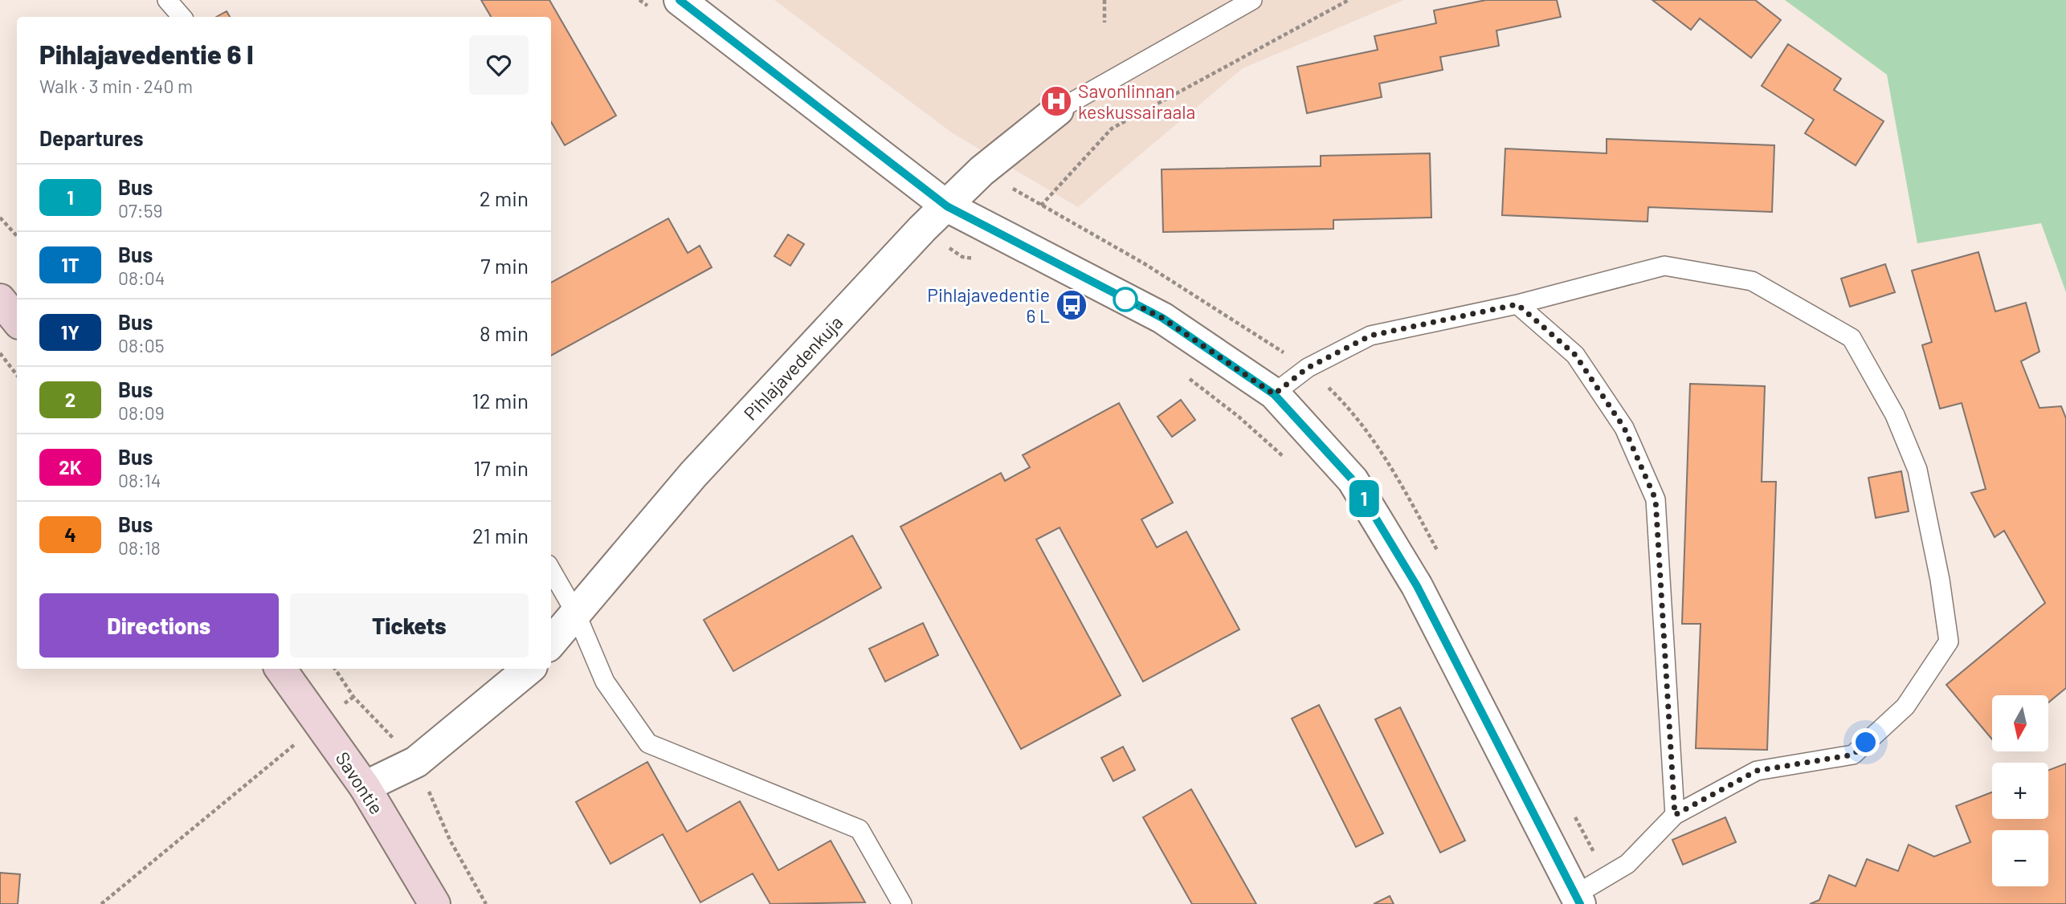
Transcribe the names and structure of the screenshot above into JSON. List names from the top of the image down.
{
  "streets": {
    "main road": ["Savontie"],
    "street": ["Pihlajavedenkuja"]
  },
  "places": {
    "hospital": ["Savonlinnan keskussairaala"],
    "bus stop": ["Pihlajavedentie 6 L"]
  },
  "lines": ["bus line 1"],
  "north": "bottom",
  "page": {
    "on_map": "1",
    "heading": [
      ["Pihlajavedentie 6 I", "Walk · 3 min · 240 m"],
      "Departures"
    ],
    "list": [
      {
        "mark": "1",
        "name": "Bus",
        "note": "07:59",
        "value": "2 min"
      },
      {
        "mark": "1T",
        "name": "Bus",
        "note": "08:04",
        "value": "7 min"
      },
      {
        "mark": "1Y",
        "name": "Bus",
        "note": "08:05",
        "value": "8 min"
      },
      {
        "mark": "2",
        "name": "Bus",
        "note": "08:09",
        "value": "12 min"
      },
      {
        "mark": "2K",
        "name": "Bus",
        "note": "08:14",
        "value": "17 min"
      },
      {
        "mark": "4",
        "name": "Bus",
        "note": "08:18",
        "value": "21 min"
      }
    ],
    "buttons": ["Directions", "Tickets"],
    "map_buttons": ["+", "−"]
  }
}
